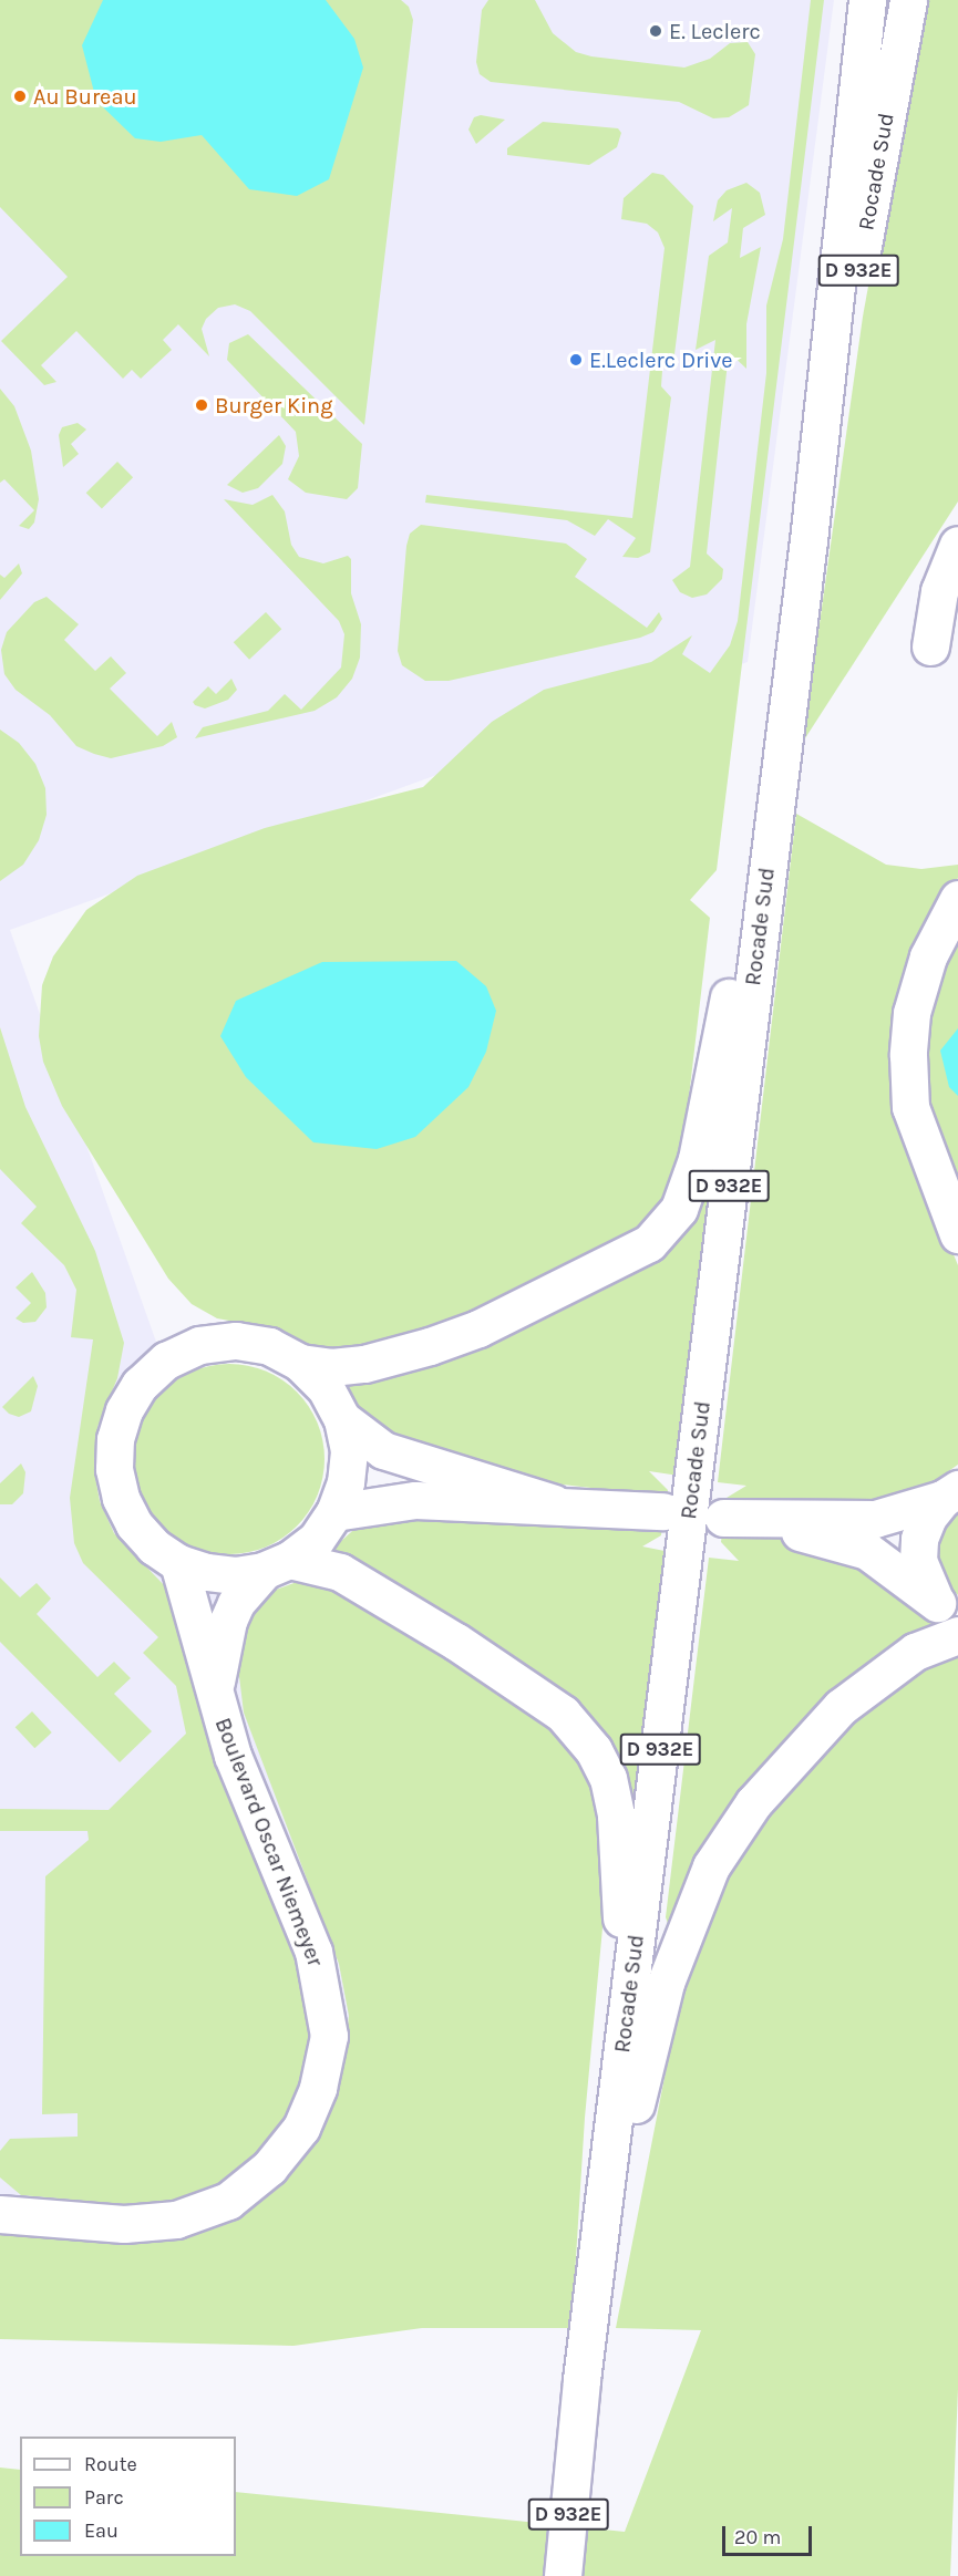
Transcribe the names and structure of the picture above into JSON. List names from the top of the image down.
{
  "streets": {
    "main road": ["Rocade Sud", "D 932E", "Boulevard Oscar Niemeyer"]
  },
  "places": [
    "E. Leclerc",
    "Au Bureau",
    "E.Leclerc Drive",
    "Burger King"
  ],
  "legend": ["Route", "Parc", "Eau"],
  "scale_bar": "20 m"
}
